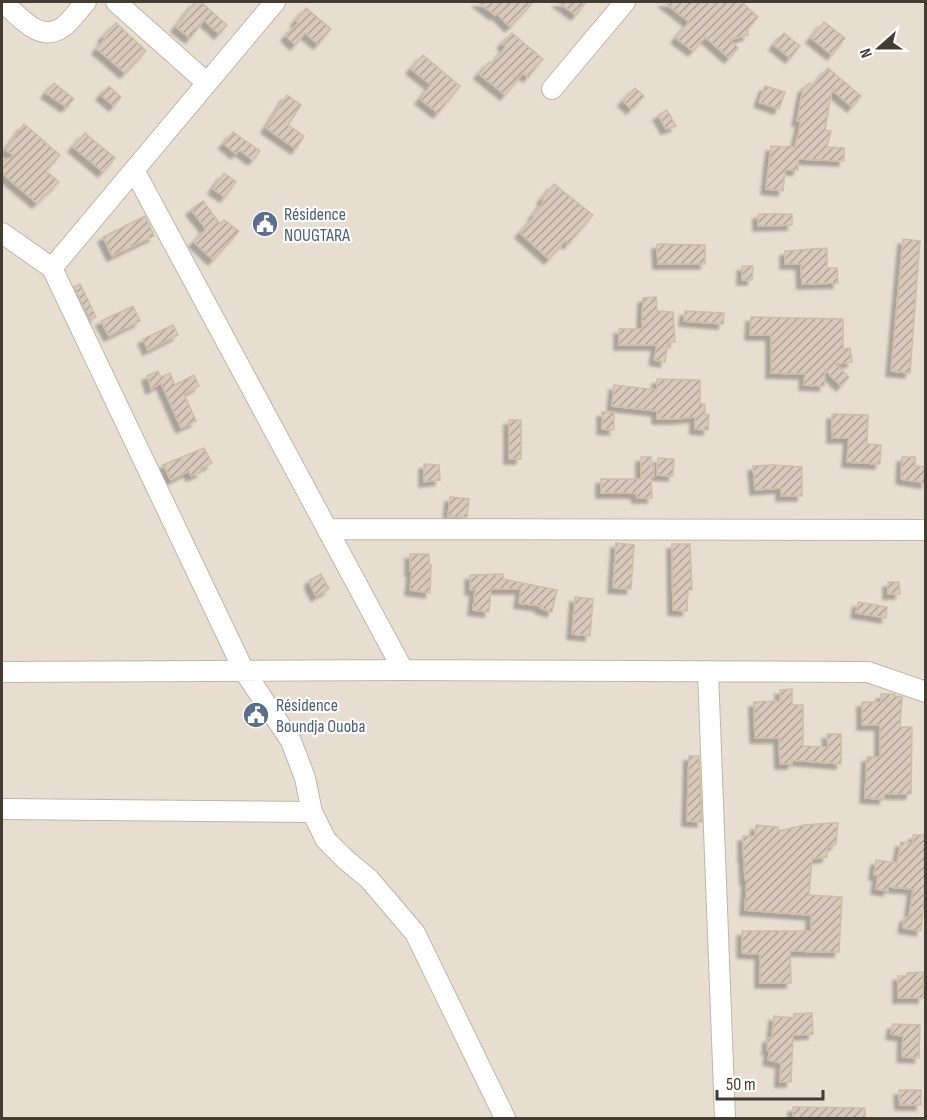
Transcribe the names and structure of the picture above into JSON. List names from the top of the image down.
{
  "places": {
    "public building": ["Résidence NOUGTARA", "Résidence Boundja Ouoba"]
  },
  "scale_bar": "50 m",
  "north": "left"
}
